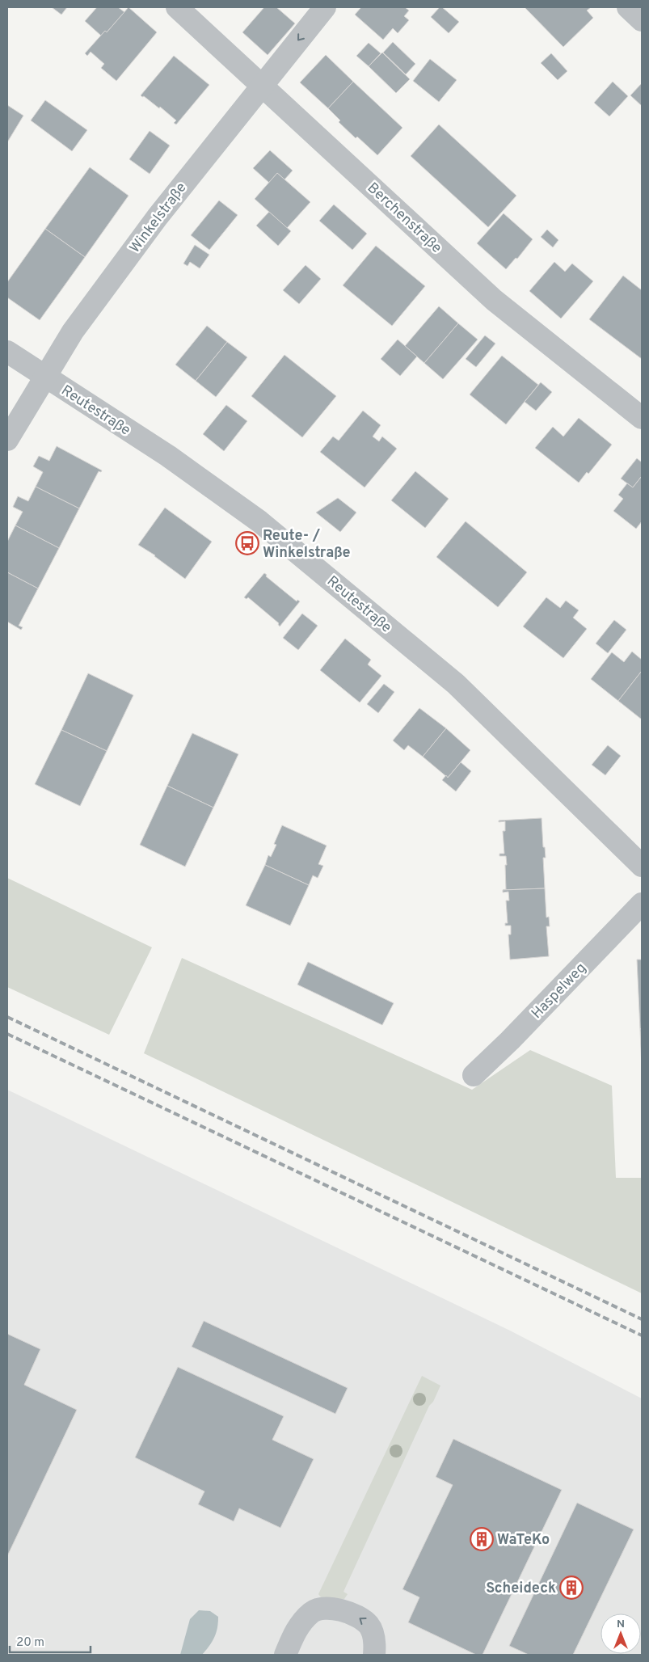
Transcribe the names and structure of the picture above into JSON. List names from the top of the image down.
{
  "streets": {
    "street": [
      "Winkelstraße",
      "Berchenstraße",
      "Reutestraße",
      "Haspelweg"
    ]
  },
  "crossings": [
    ["Winkelstraße", "Berchenstraße"],
    ["Winkelstraße", "Reutestraße"]
  ],
  "places": {
    "bus stop": ["Reute- / Winkelstraße"],
    "building": ["WaTeKo", "Scheideck"]
  },
  "scale_bar": "20 m",
  "north": "top"
}
